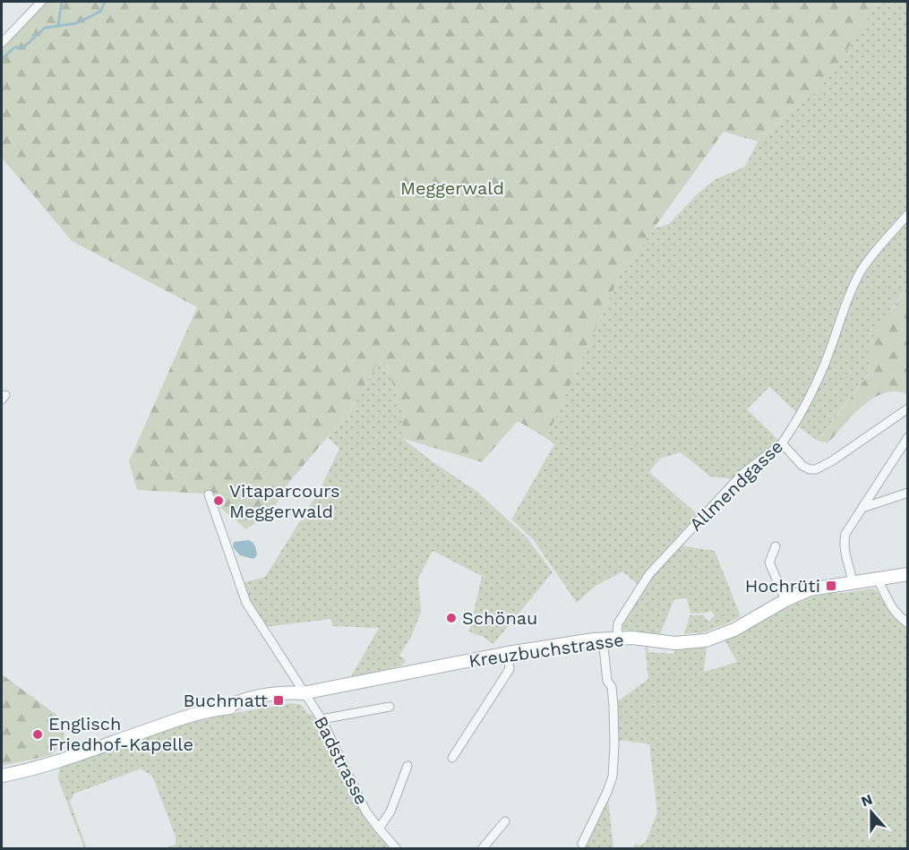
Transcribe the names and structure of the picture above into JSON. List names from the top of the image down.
{
  "streets": {
    "street": ["Allmendgasse", "Kreuzbuchstrasse", "Badstrasse"]
  },
  "crossings": [
    ["Allmendgasse", "Kreuzbuchstrasse"],
    ["Kreuzbuchstrasse", "Badstrasse"]
  ],
  "parks": ["Meggerwald"],
  "places": {
    "other": ["Vitaparcours Meggerwald", "Schönau", "Englisch Friedhof-Kapelle"],
    "transit": ["Hochrüti", "Buchmatt"]
  },
  "north": "top"
}
